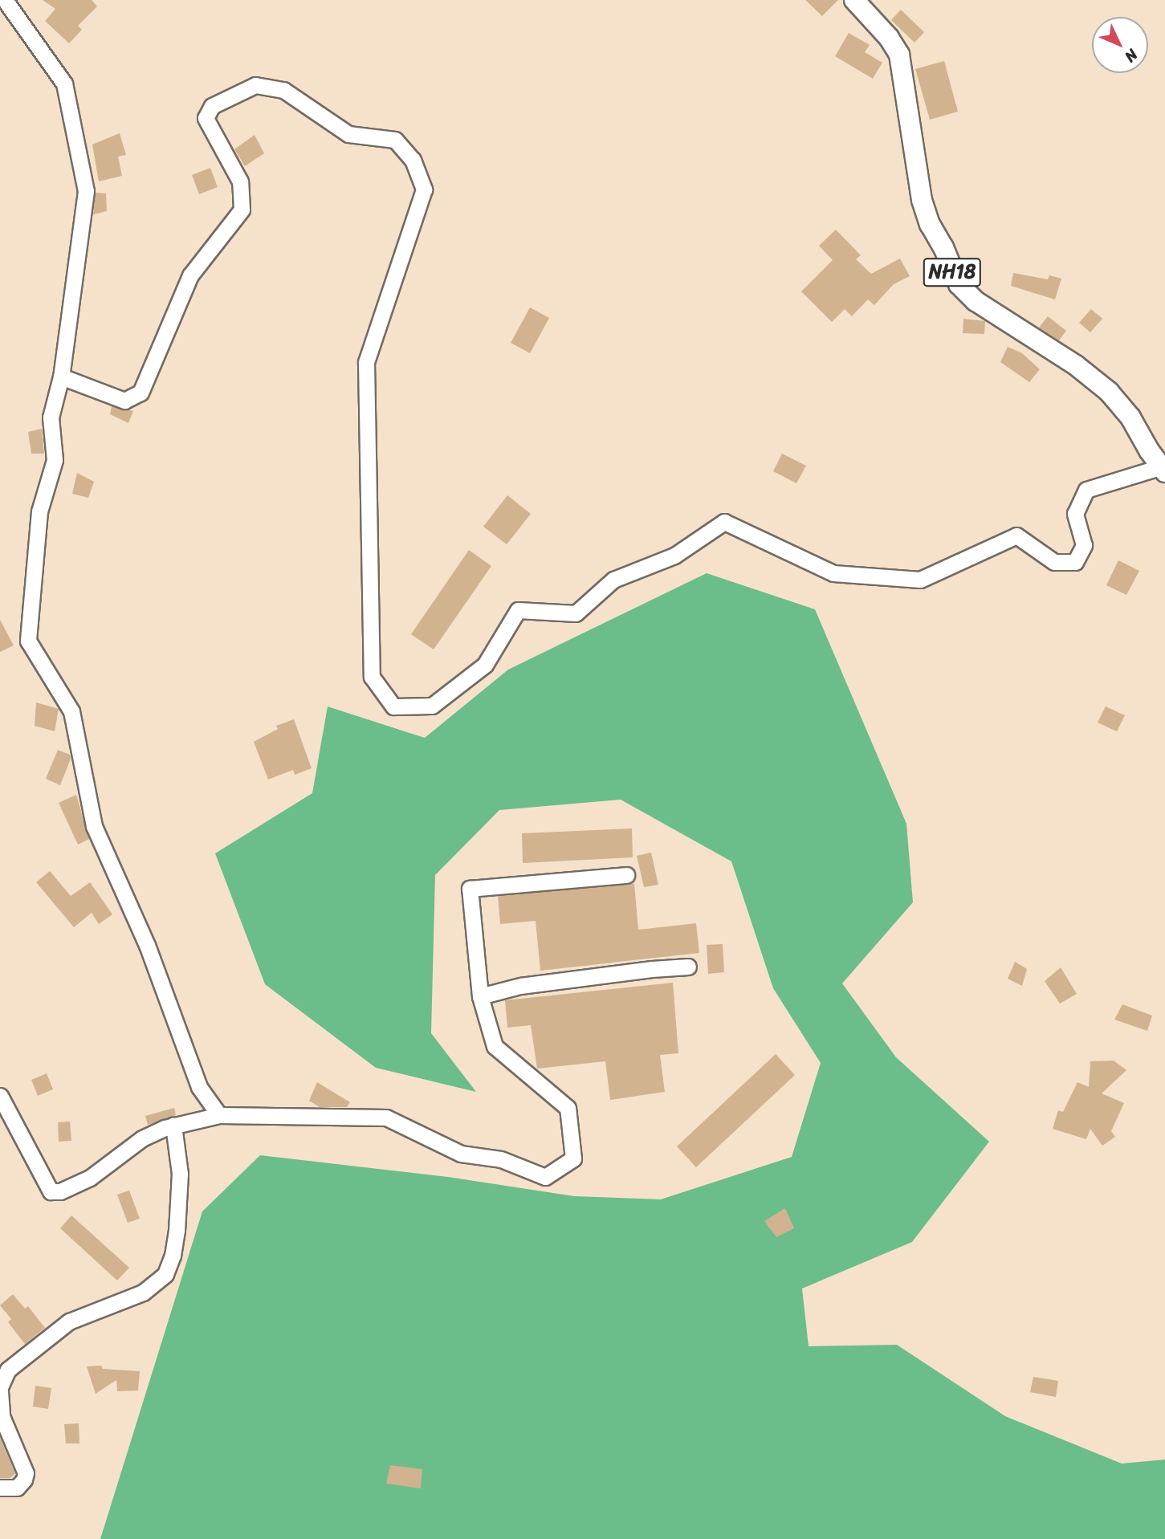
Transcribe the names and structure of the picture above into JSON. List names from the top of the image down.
{
  "streets": {
    "main road": ["NH18"]
  },
  "north": "bottom right"
}
